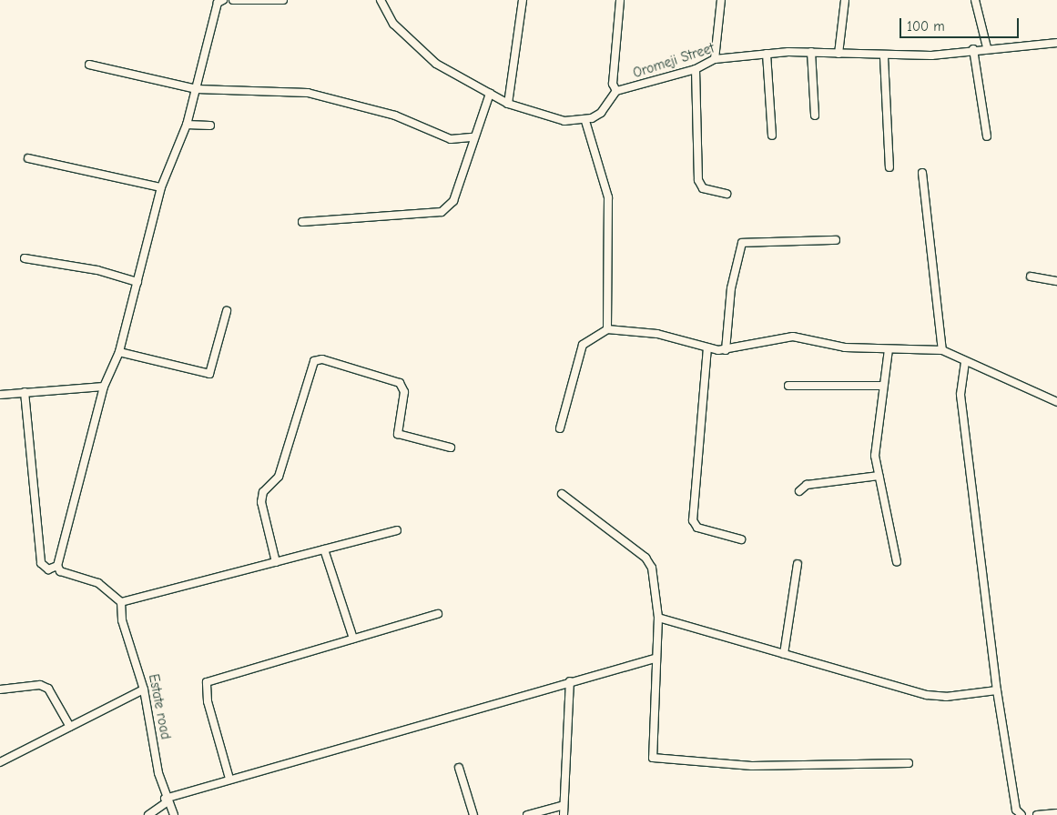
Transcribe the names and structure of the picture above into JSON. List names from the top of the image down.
{
  "streets": {
    "street": ["Oromeji Street", "Estate road"]
  },
  "scale_bar": "100 m"
}
